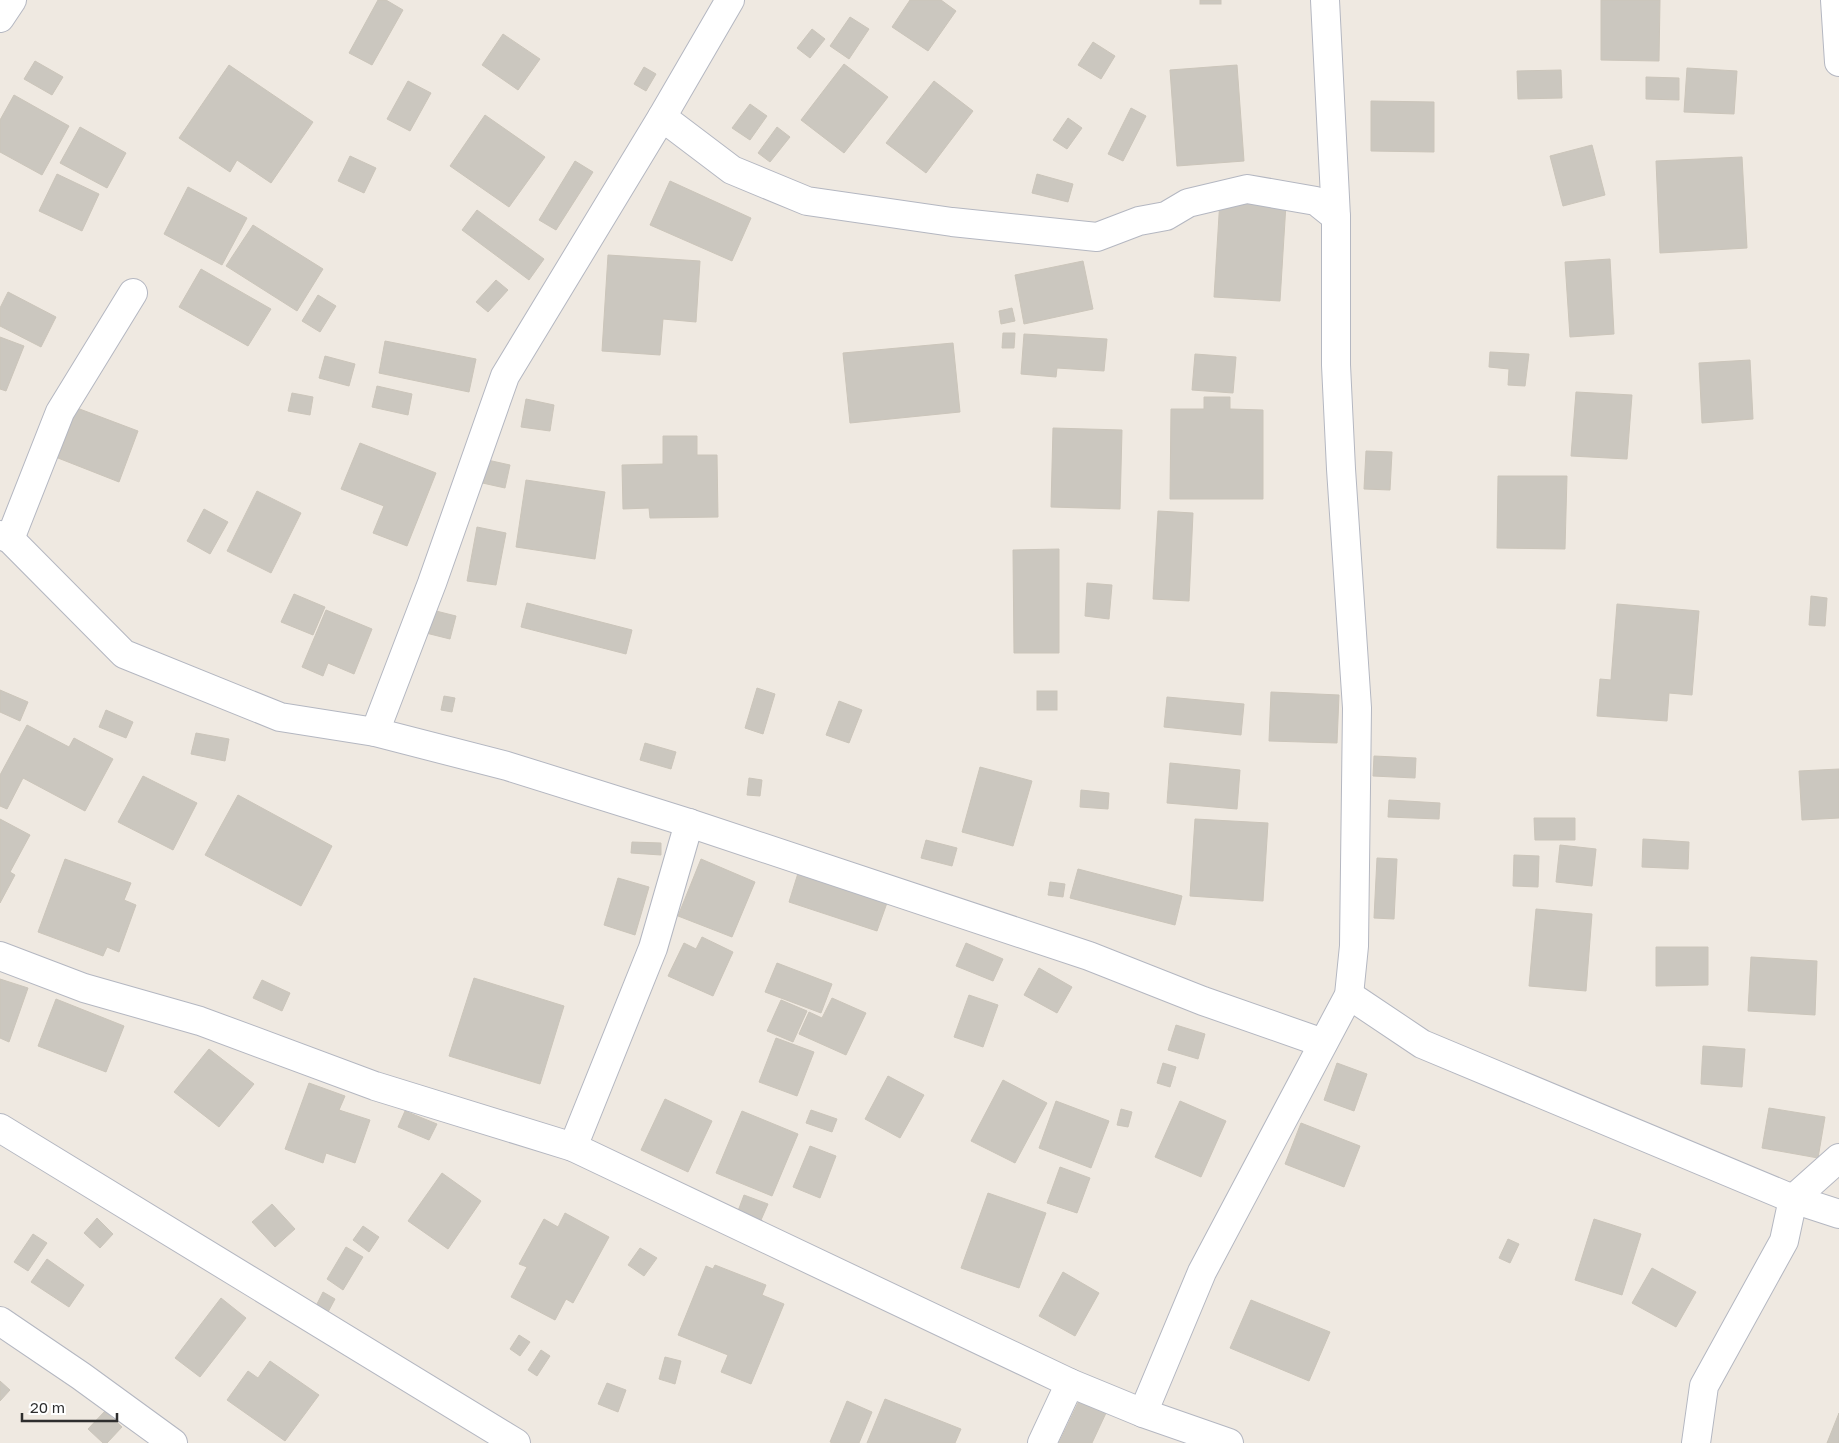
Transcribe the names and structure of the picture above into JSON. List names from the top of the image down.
{
  "scale_bar": "20 m"
}
